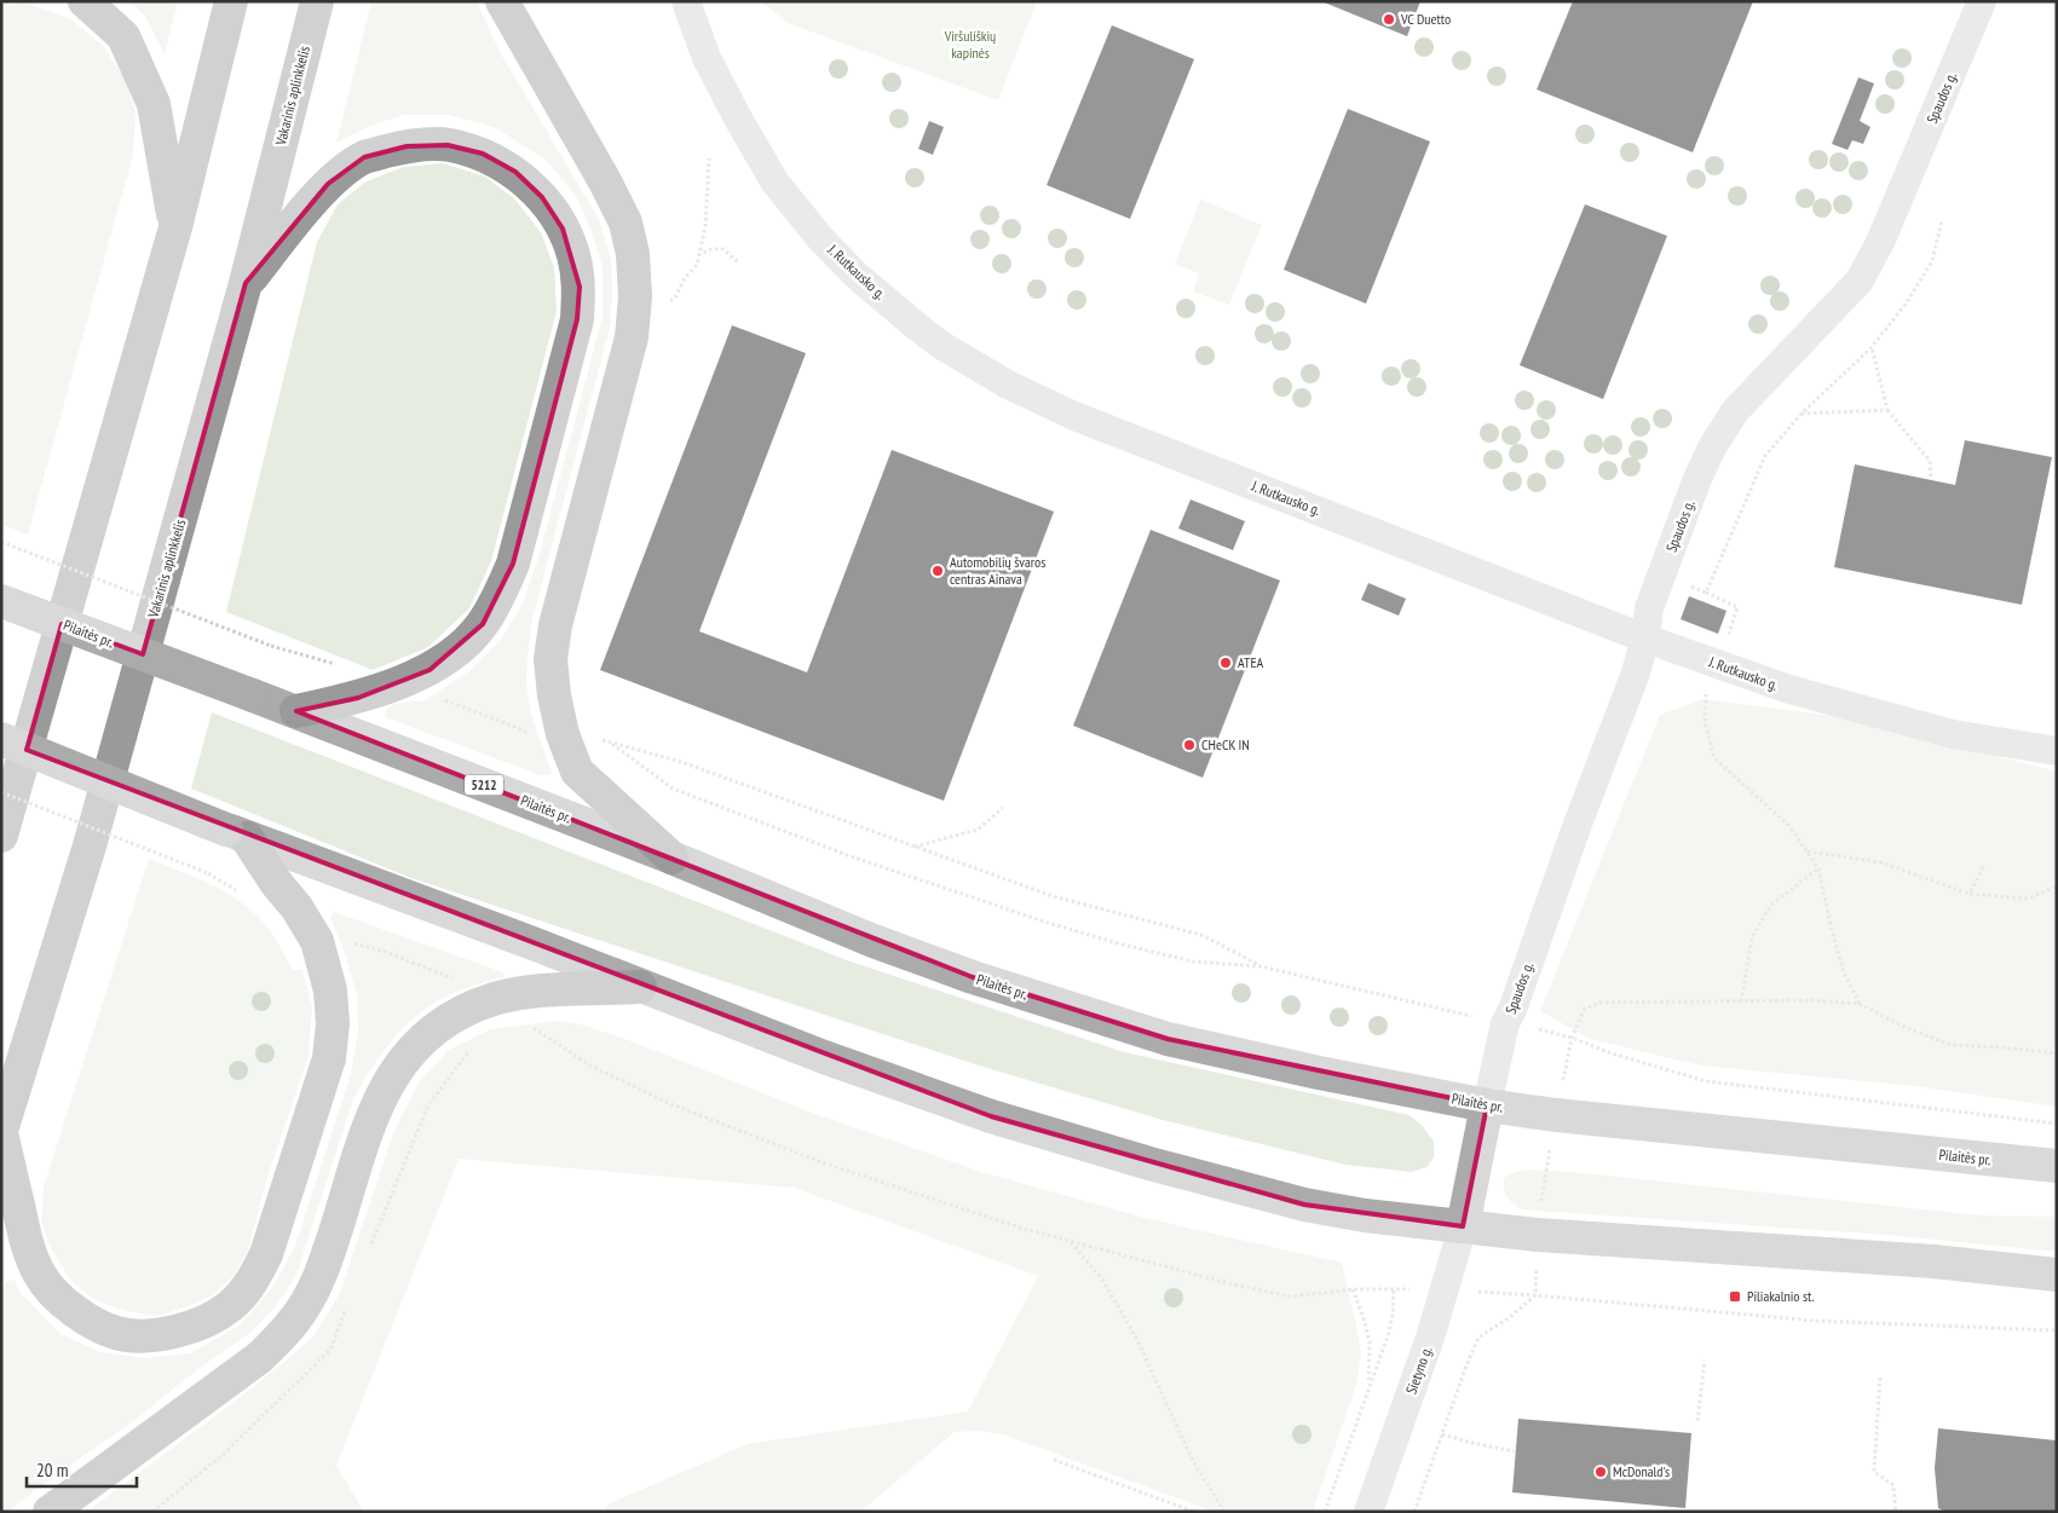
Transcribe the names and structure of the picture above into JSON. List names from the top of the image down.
{
  "streets": {
    "highway": ["Vakarinis aplinkkelis"],
    "main road": ["Pilaitės pr.", "5212"],
    "street": ["Spaudos g.", "J. Rutkausko g.", "Sietyno g."]
  },
  "crossings": [
    ["Spaudos g.", "J. Rutkausko g."],
    ["Spaudos g.", "Pilaitės pr."]
  ],
  "parks": ["Viršuliškių kapinės"],
  "places": {
    "other": [
      "VC Duetto",
      "Automobilių švaros centras Ainava",
      "ATEA",
      "CHeCK IN",
      "McDonald's"
    ],
    "transit": ["Piliakalnio st."]
  },
  "scale_bar": "20 m"
}
